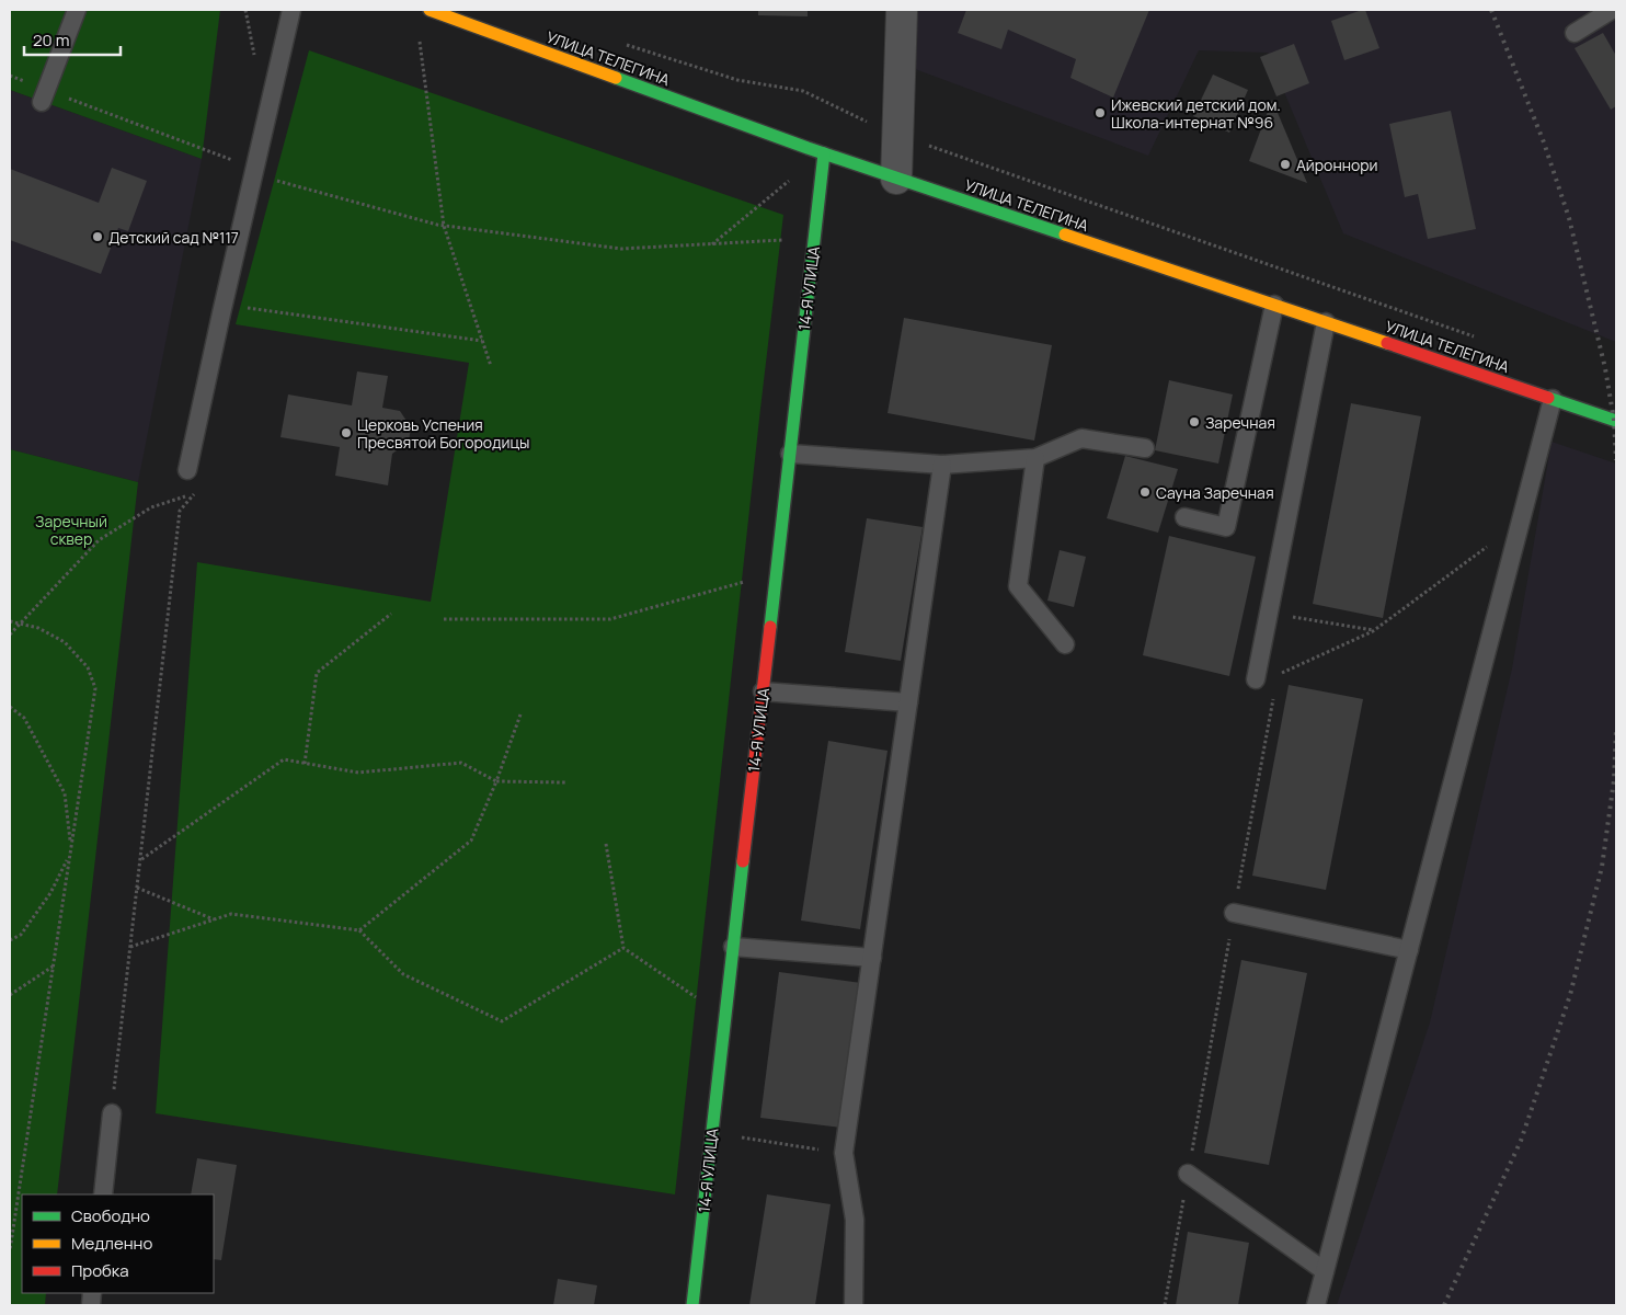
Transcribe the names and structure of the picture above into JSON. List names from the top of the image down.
{
  "streets": {
    "main road": ["УЛИЦА ТЕЛЕГИНА", "14-Я УЛИЦА"]
  },
  "crossings": [
    ["УЛИЦА ТЕЛЕГИНА", "14-Я УЛИЦА"]
  ],
  "parks": ["Заречный сквер"],
  "places": [
    "Ижевский детский дом. Школа-интернат №96",
    "Айроннори",
    "Детский сад №117",
    "Заречная",
    "Церковь Успения Пресвятой Богородицы",
    "Сауна Заречная"
  ],
  "legend": ["Свободно", "Медленно", "Пробка"],
  "scale_bar": "20 m"
}
